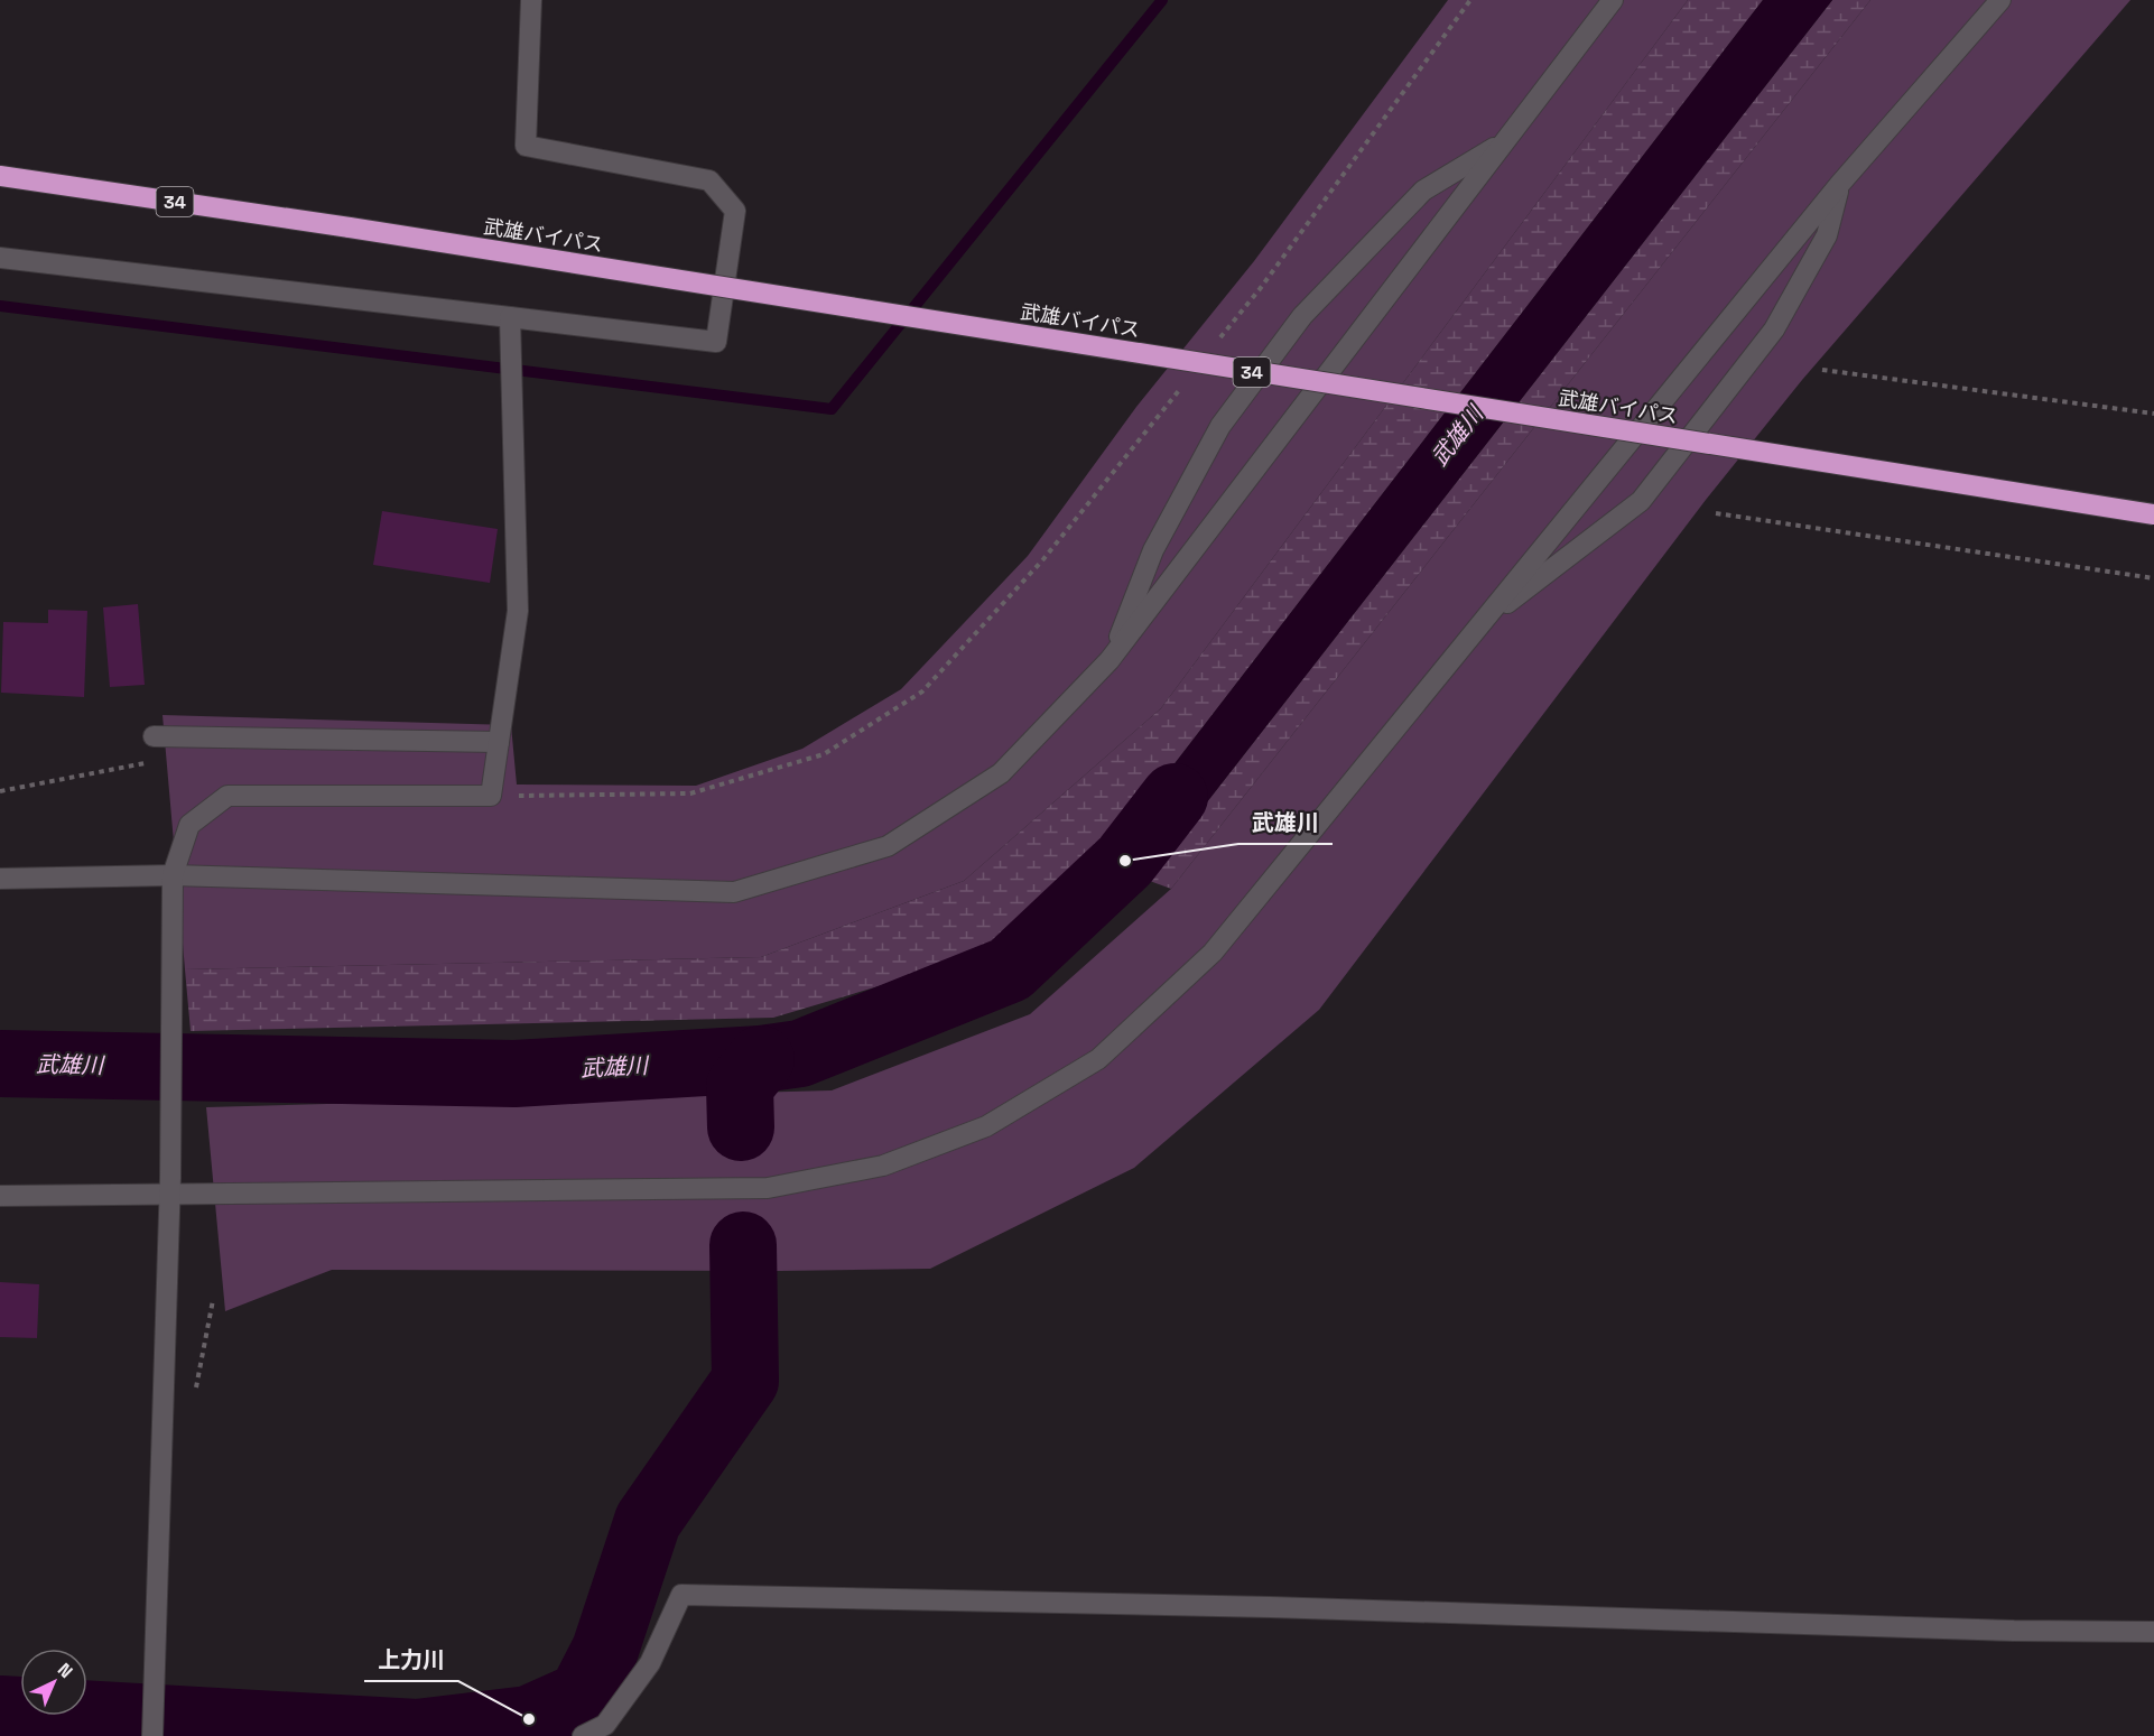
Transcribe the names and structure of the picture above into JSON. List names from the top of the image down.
{
  "streets": {
    "highway": ["34", "武雄バイパス"]
  },
  "water": ["武雄川"],
  "places": ["武雄川", "上力川"],
  "north": "top right"
}
